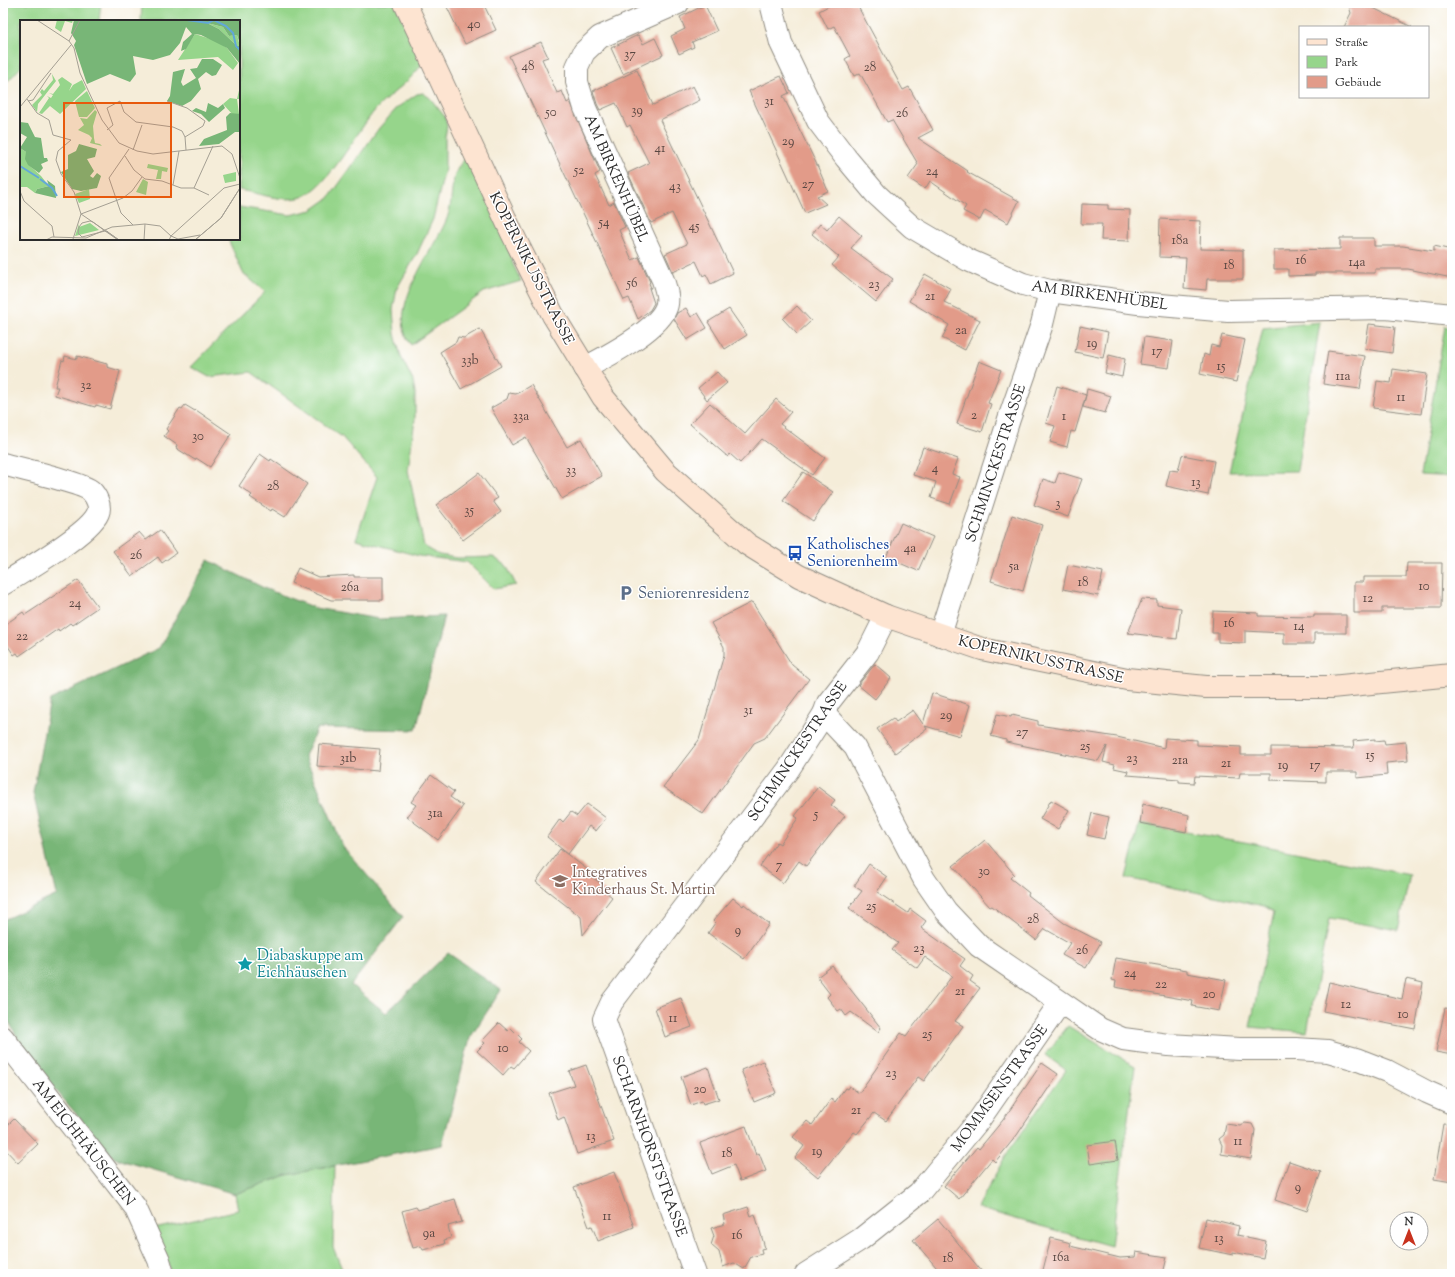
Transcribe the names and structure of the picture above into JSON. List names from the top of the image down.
{
  "streets": {
    "street": [
      "AM BIRKENHÜBEL",
      "KOPERNIKUSSTRASSE",
      "SCHMINCKESTRASSE",
      "MOMMSENSTRASSE",
      "AM EICHHÄUSCHEN",
      "SCHARNHORSTSTRASSE"
    ]
  },
  "crossings": [
    ["AM BIRKENHÜBEL", "KOPERNIKUSSTRASSE"],
    ["AM BIRKENHÜBEL", "SCHMINCKESTRASSE"],
    ["KOPERNIKUSSTRASSE", "SCHMINCKESTRASSE"],
    ["SCHMINCKESTRASSE", "SCHARNHORSTSTRASSE"]
  ],
  "places": {
    "bus stop": ["Katholisches Seniorenheim"],
    "parking": ["Seniorenresidenz"],
    "school or university": ["Integratives Kinderhaus St. Martin"],
    "place": ["Diabaskuppe am Eichhäuschen"]
  },
  "house_numbers": [
    "40",
    "37",
    "48",
    "28",
    "31",
    "39",
    "50",
    "26",
    "29",
    "41",
    "52",
    "24",
    "27",
    "43",
    "54",
    "45",
    "18a",
    "16",
    "14a",
    "18",
    "56",
    "23",
    "21",
    "2a",
    "19",
    "17",
    "33b",
    "15",
    "11a",
    "32",
    "11",
    "2",
    "33a",
    "1",
    "30",
    "4",
    "33",
    "13",
    "28",
    "3",
    "35",
    "4a",
    "26",
    "5a",
    "18",
    "10",
    "26a",
    "12",
    "24",
    "16",
    "14",
    "22",
    "31",
    "29",
    "27",
    "25",
    "15",
    "31b",
    "23",
    "21a",
    "21",
    "19",
    "17",
    "31a",
    "5",
    "7",
    "30",
    "25",
    "28",
    "9",
    "23",
    "26",
    "24",
    "22",
    "21",
    "20",
    "12",
    "10",
    "11",
    "25",
    "10",
    "23",
    "20",
    "21",
    "13",
    "11",
    "19",
    "18",
    "9",
    "11",
    "9a",
    "16",
    "13",
    "16a",
    "18"
  ],
  "legend": ["Straße", "Park", "Gebäude"],
  "north": "top"
}
